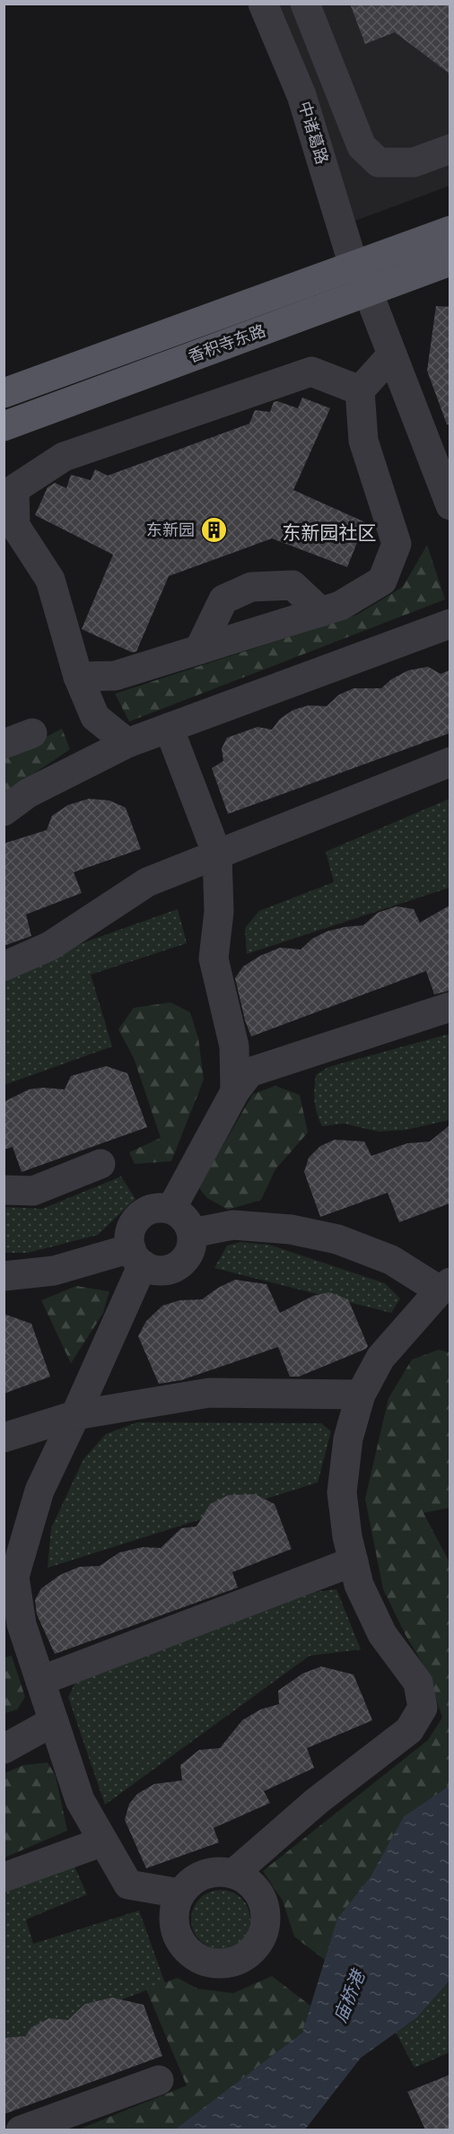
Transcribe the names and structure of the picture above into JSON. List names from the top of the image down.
{
  "streets": {
    "main road": ["香积寺东路"],
    "street": ["中诸葛路"]
  },
  "crossings": [
    ["中诸葛路", "香积寺东路"]
  ],
  "districts": ["东新园社区"],
  "water": ["庙桥港"],
  "places": {
    "building": ["东新园"]
  }
}
